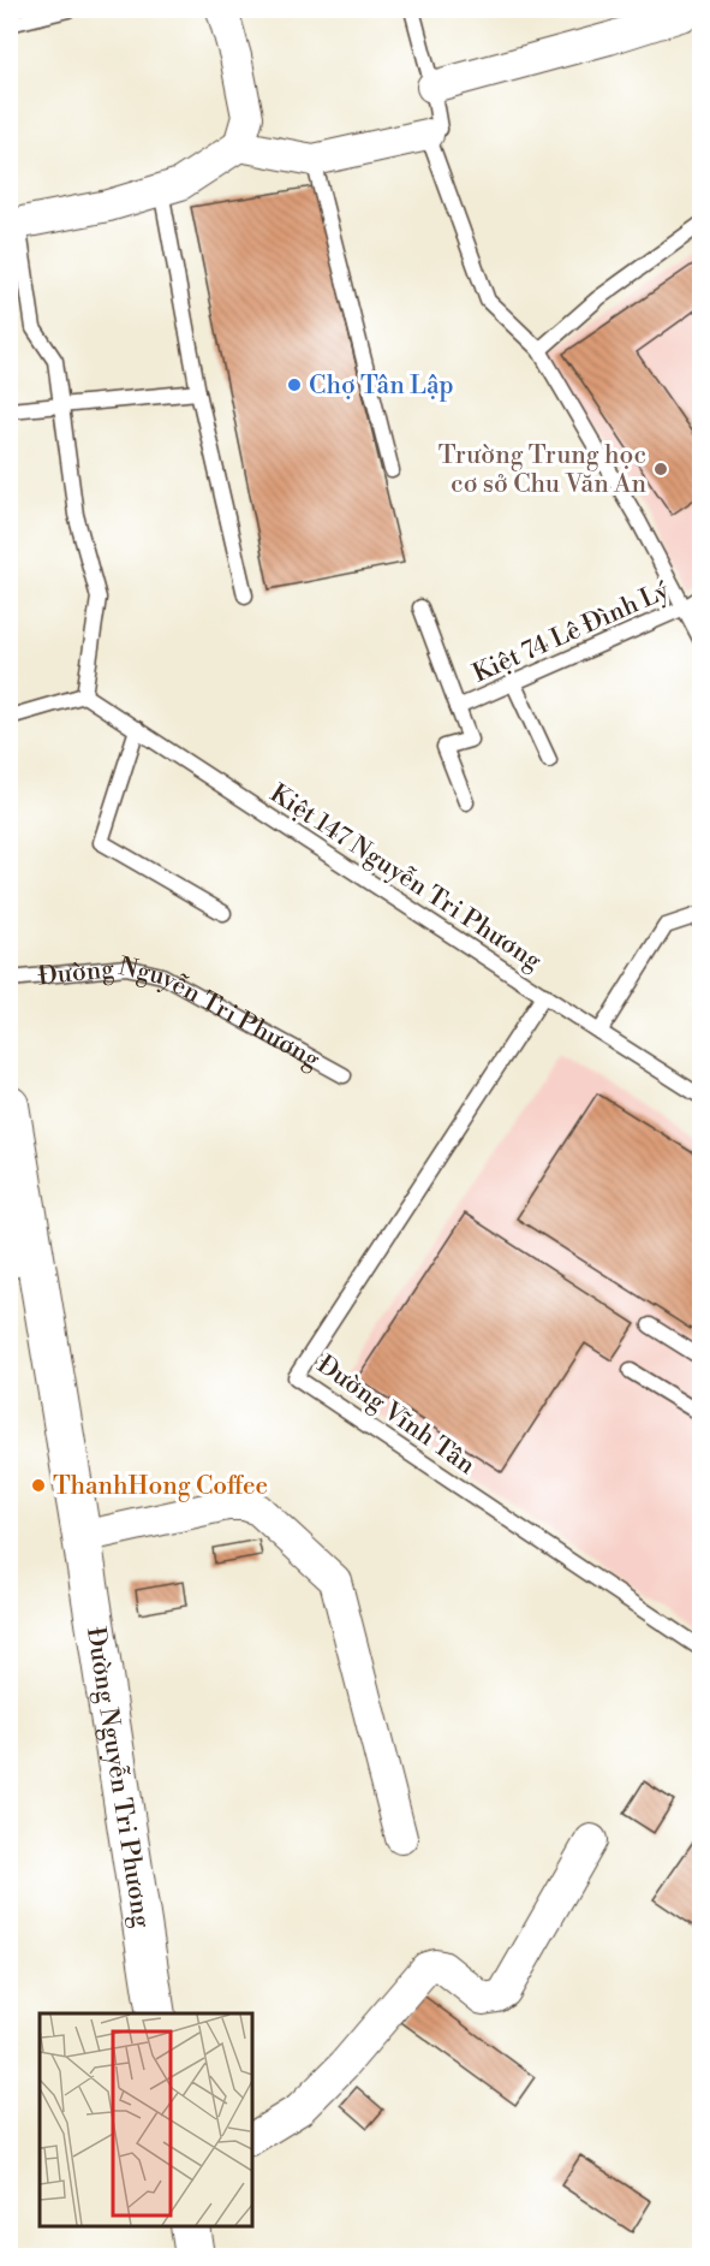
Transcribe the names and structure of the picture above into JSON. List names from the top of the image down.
{
  "streets": {
    "street": ["Đường Nguyễn Tri Phương"],
    "lane": ["Kiệt 74 Lê Đình Lý", "Kiệt 147 Nguyễn Tri Phương", "Đường Vĩnh Tân"]
  },
  "crossings": [
    ["Kiệt 147 Nguyễn Tri Phương", "Đường Vĩnh Tân"]
  ],
  "places": ["Chợ Tân Lập", "Trường Trung học cơ sở Chu Văn An", "ThanhHong Coffee"]
}
